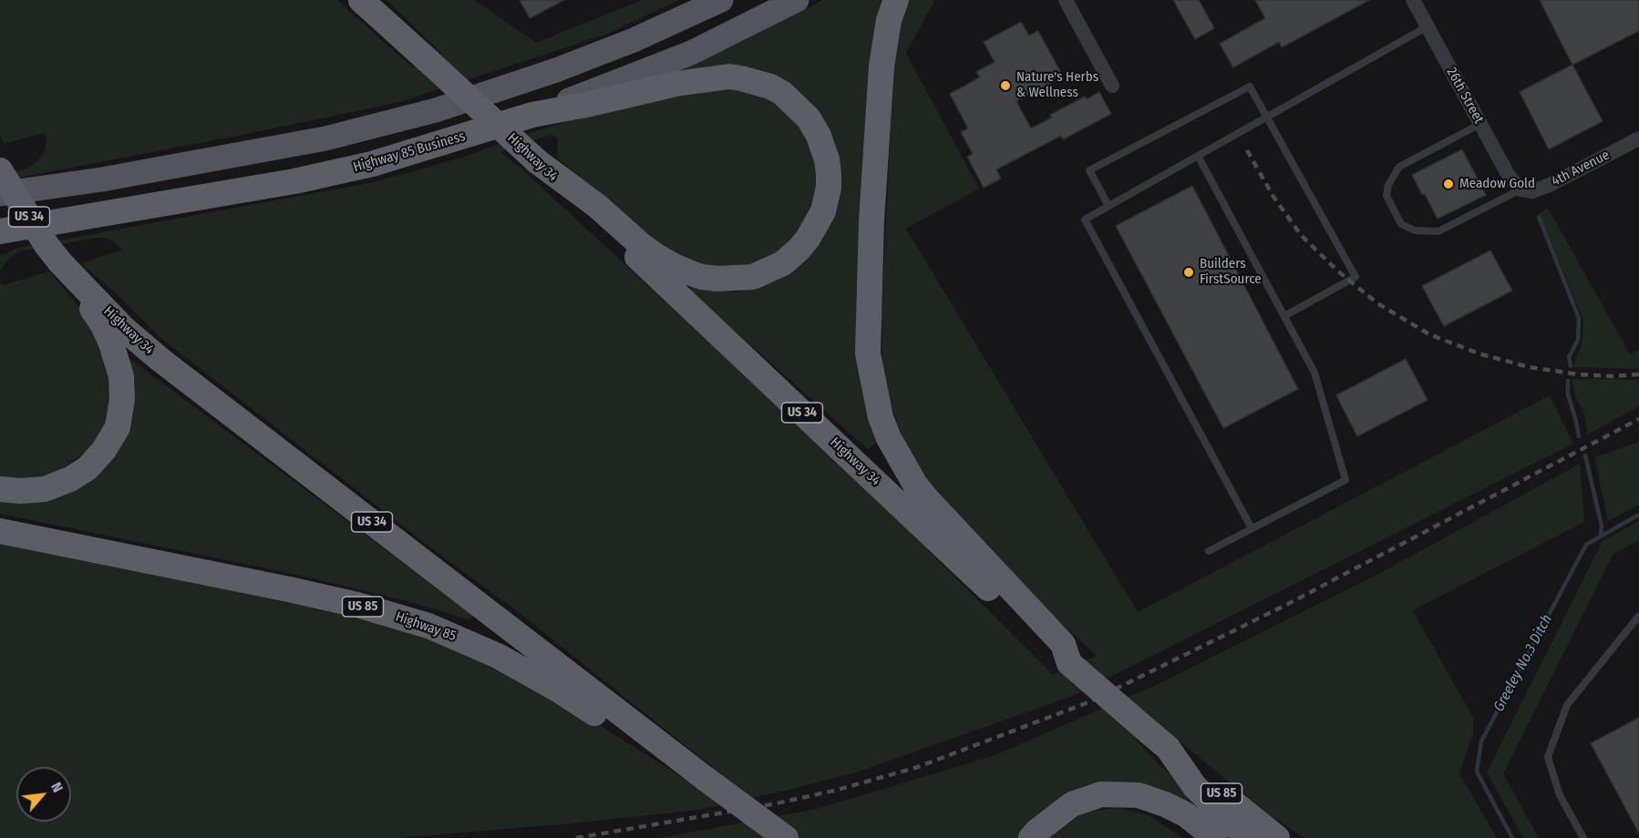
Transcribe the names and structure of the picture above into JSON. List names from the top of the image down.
{
  "streets": {
    "highway": [
      "Highway 85 Business",
      "Highway 34",
      "US 34",
      "US 85",
      "Highway 85"
    ],
    "street": ["26th Street", "4th Avenue"]
  },
  "crossings": [
    ["26th Street", "4th Avenue"],
    ["Highway 34", "US 85"],
    ["Highway 34", "Highway 85"]
  ],
  "water": ["Greeley No.3 Ditch"],
  "places": ["Nature's Herbs & Wellness", "Meadow Gold", "Builders FirstSource"],
  "north": "top right"
}
